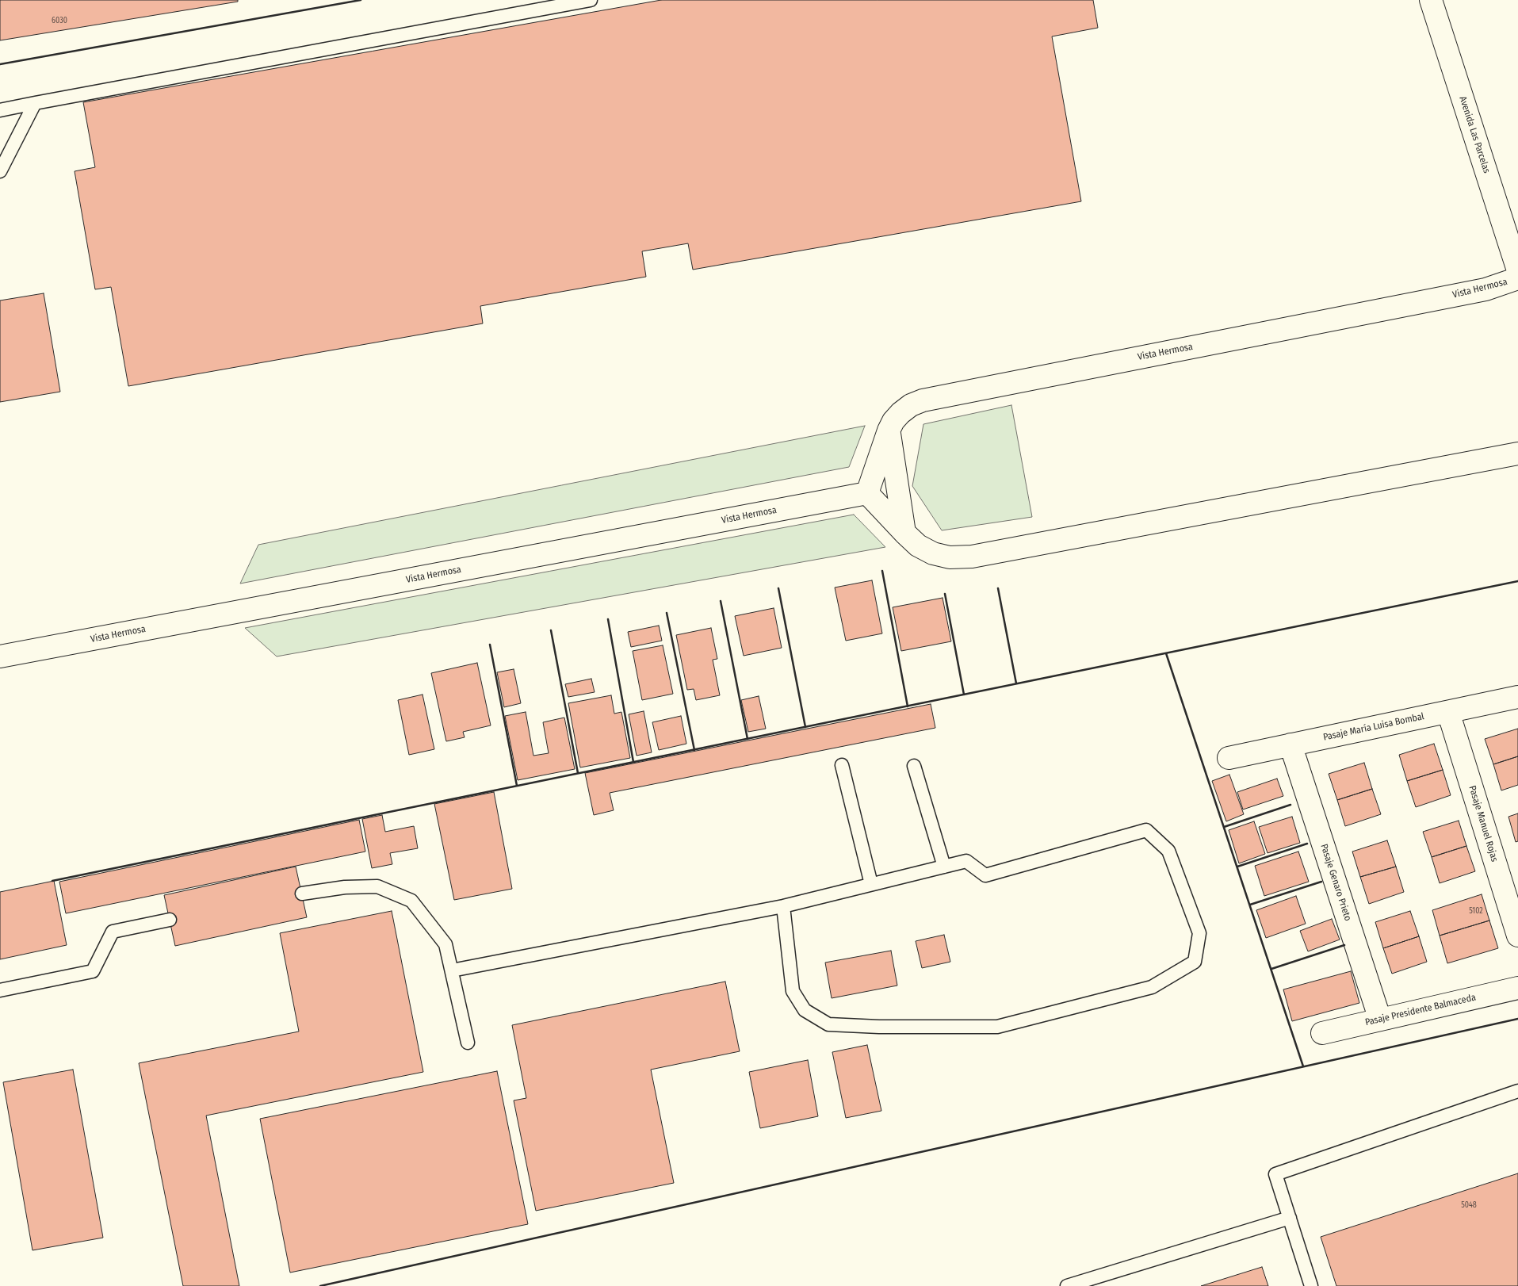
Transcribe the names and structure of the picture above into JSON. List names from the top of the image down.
{
  "streets": {
    "street": [
      "Avenida Las Parcelas",
      "Vista Hermosa",
      "Pasaje María Luisa Bombal",
      "Pasaje Manuel Rojas",
      "Pasaje Genaro Prieto",
      "Pasaje Presidente Balmaceda"
    ]
  },
  "crossings": [
    ["Pasaje María Luisa Bombal", "Pasaje Manuel Rojas"],
    ["Pasaje María Luisa Bombal", "Pasaje Genaro Prieto"],
    ["Pasaje Genaro Prieto", "Pasaje Presidente Balmaceda"]
  ],
  "house_numbers": ["6030", "5102", "5048"]
}
